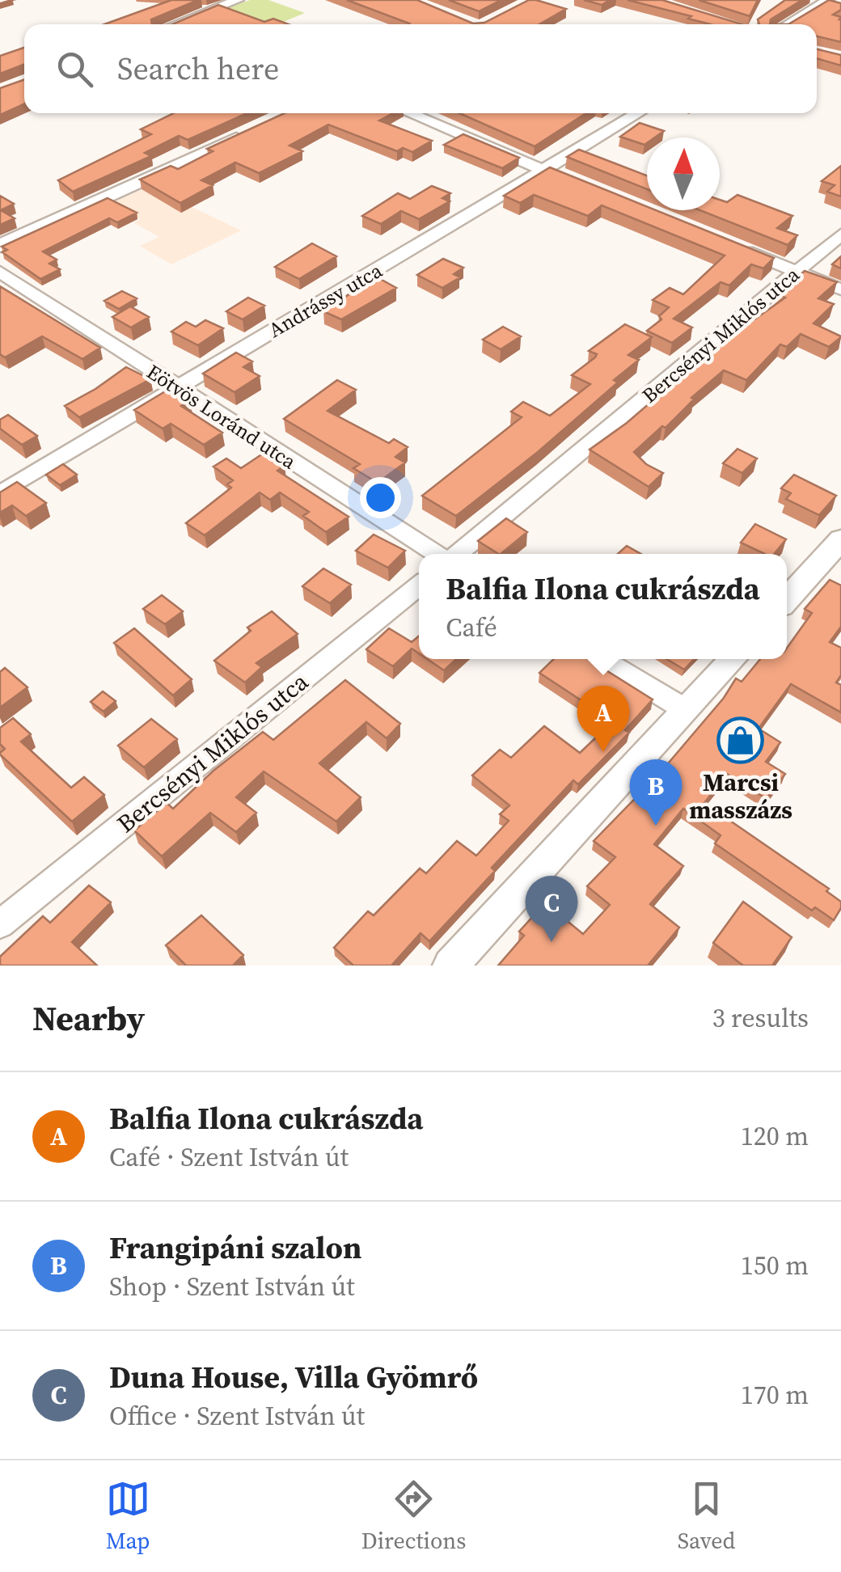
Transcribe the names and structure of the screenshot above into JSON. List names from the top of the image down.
{
  "streets": {
    "street": ["Andrássy utca", "Bercsényi Miklós utca", "Eötvös Loránd utca"]
  },
  "crossings": [
    ["Andrássy utca", "Eötvös Loránd utca"]
  ],
  "places": {
    "shop": ["Marcsi masszázs"]
  },
  "north": "top",
  "page": {
    "search": "Search here",
    "popup": ["Balfia Ilona cukrászda", "Café"],
    "pins": ["A", "B", "C"],
    "heading": ["Nearby", "3 results"],
    "list": [
      {
        "mark": "A",
        "name": "Balfia Ilona cukrászda",
        "note": "Café · Szent István út",
        "value": "120 m"
      },
      {
        "mark": "B",
        "name": "Frangipáni szalon",
        "note": "Shop · Szent István út",
        "value": "150 m"
      },
      {
        "mark": "C",
        "name": "Duna House, Villa Gyömrő",
        "note": "Office · Szent István út",
        "value": "170 m"
      }
    ],
    "nav": ["Map", "Directions", "Saved"]
  }
}
